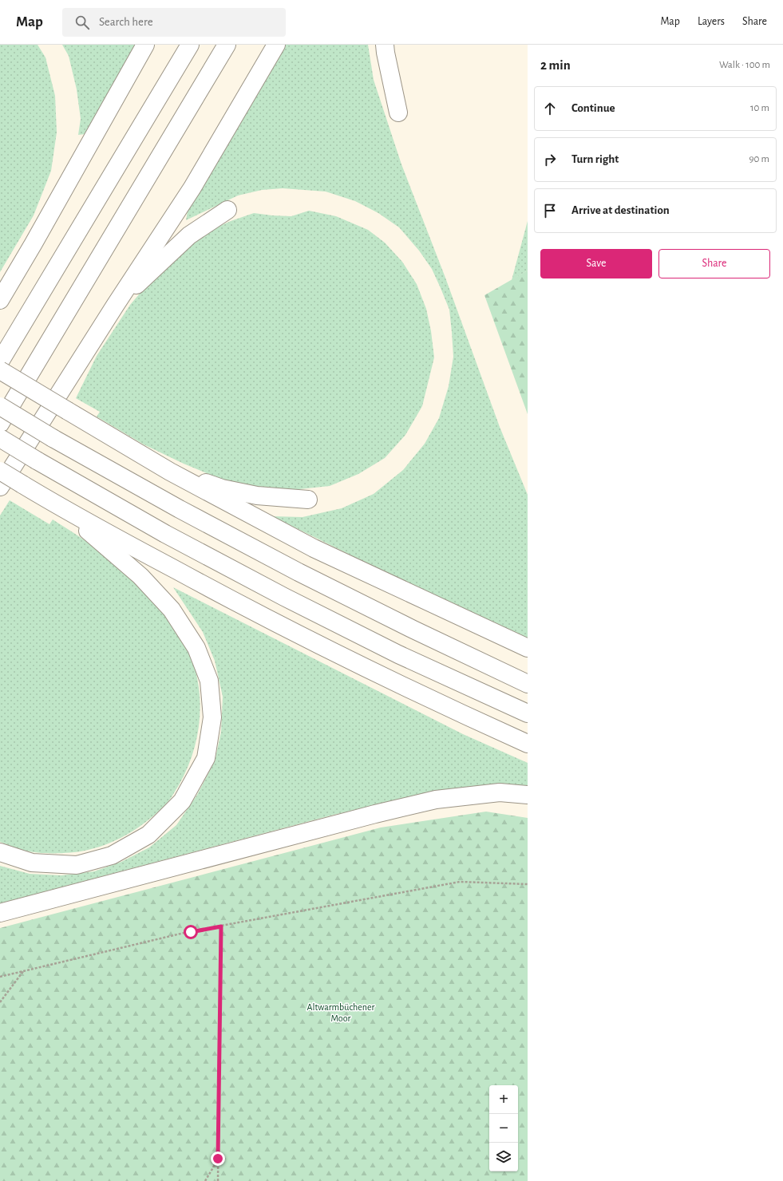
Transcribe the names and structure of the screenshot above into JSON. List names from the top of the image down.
{
  "parks": ["Altwarmbüchener Moor"],
  "page": {
    "header": "Map",
    "search": "Search here",
    "nav": ["Map", "Layers", "Share"],
    "heading": ["2 min", "Walk · 100 m"],
    "list": [
      ["Continue", "10 m"],
      ["Turn right", "90 m"],
      "Arrive at destination"
    ],
    "buttons": ["Save", "Share"],
    "map_buttons": ["+", "−"]
  }
}
